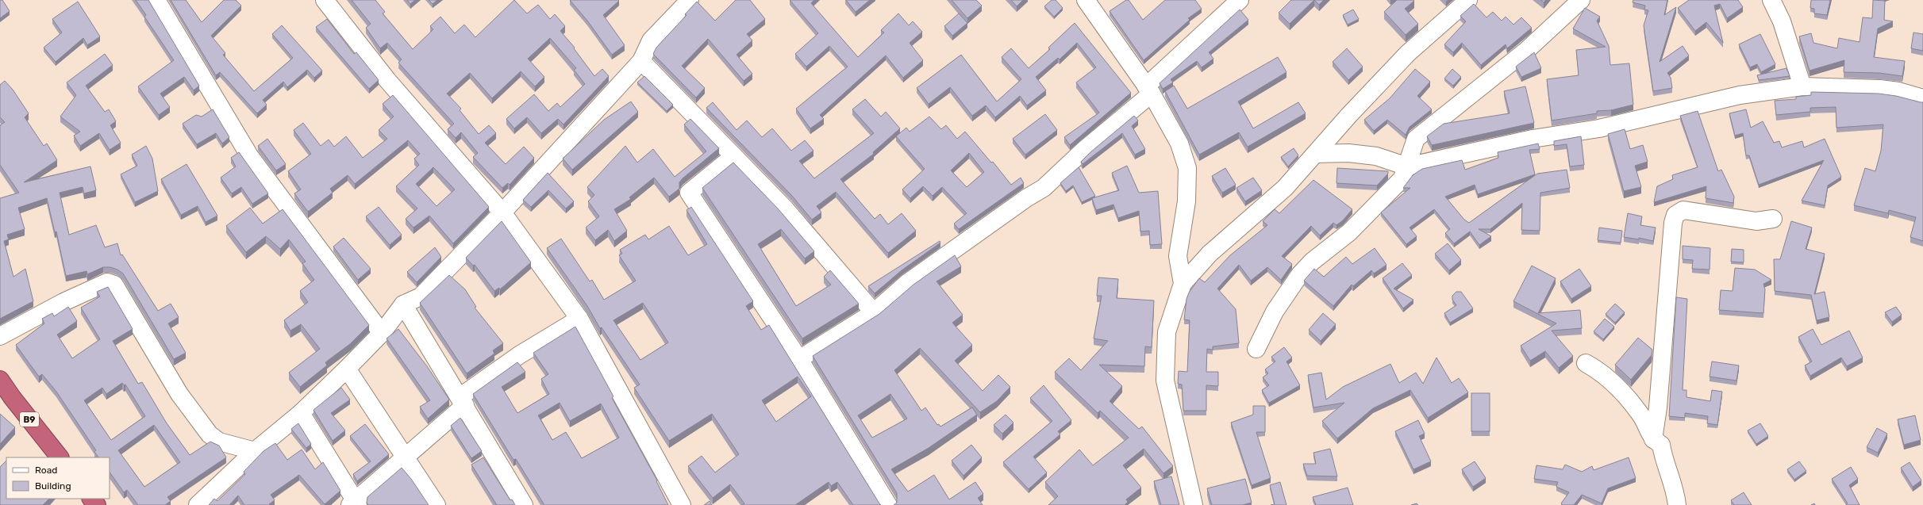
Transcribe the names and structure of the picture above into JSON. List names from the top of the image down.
{
  "streets": {
    "highway": ["B9"]
  },
  "legend": ["Road", "Building"]
}
